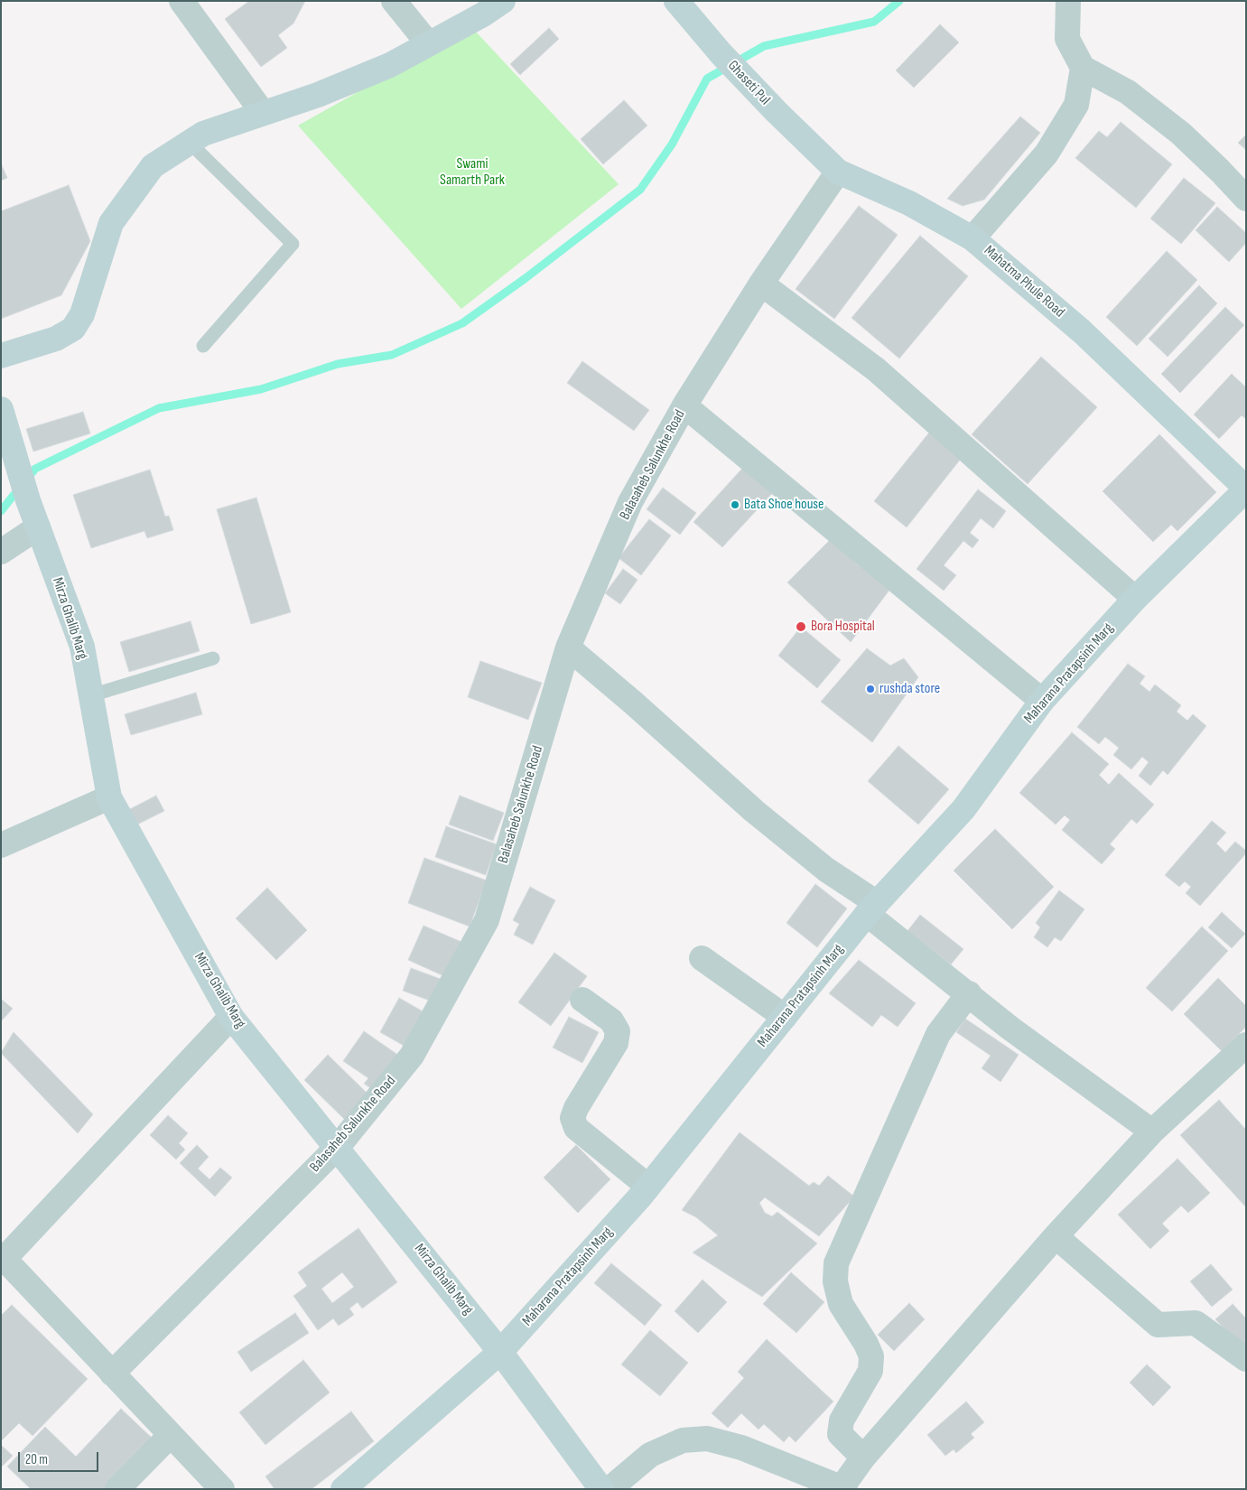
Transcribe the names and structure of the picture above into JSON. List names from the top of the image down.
{
  "streets": {
    "street": [
      "Ghaseti Pul",
      "Mahatma Phule Road",
      "Balasaheb Salunkhe Road",
      "Mirza Ghalib Marg",
      "Maharana Pratapsinh Marg"
    ]
  },
  "crossings": [
    ["Ghaseti Pul", "Mahatma Phule Road"],
    ["Mahatma Phule Road", "Balasaheb Salunkhe Road"],
    ["Mahatma Phule Road", "Maharana Pratapsinh Marg"],
    ["Balasaheb Salunkhe Road", "Mirza Ghalib Marg"],
    ["Mirza Ghalib Marg", "Maharana Pratapsinh Marg"]
  ],
  "parks": ["Swami Samarth Park"],
  "places": ["Bata Shoe house", "Bora Hospital", "rushda store"],
  "scale_bar": "20 m"
}
